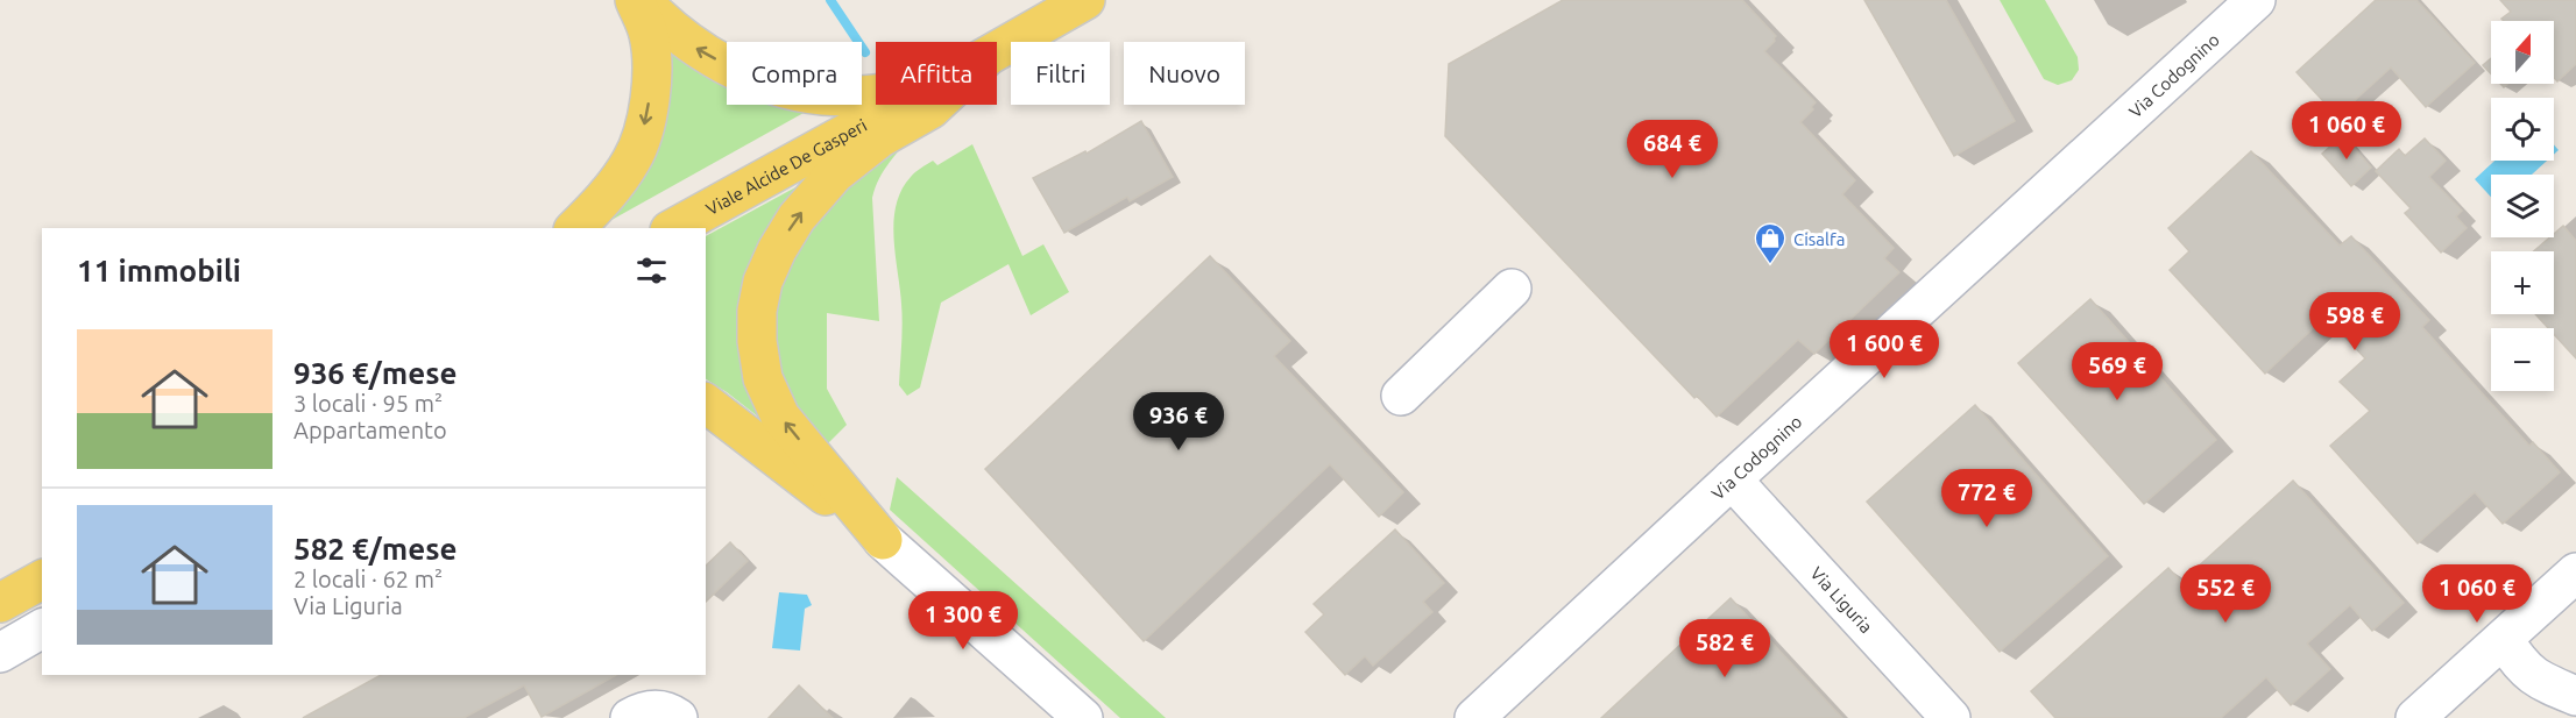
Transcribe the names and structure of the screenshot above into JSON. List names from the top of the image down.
{
  "streets": {
    "main road": ["Viale Alcide De Gasperi"],
    "street": ["Via Codognino", "Via Liguria"]
  },
  "crossings": [
    ["Via Codognino", "Via Liguria"]
  ],
  "places": {
    "shop": ["Cisalfa"]
  },
  "north": "top",
  "page": {
    "map_buttons": ["+", "−"],
    "chip": [
      "Compra",
      "Affitta",
      "Filtri",
      "Nuovo"
    ],
    "price": [
      "1 060 €",
      "684 €",
      "598 €",
      "1 600 €",
      "569 €",
      "936 €",
      "772 €",
      "552 €",
      "1 060 €",
      "1 300 €",
      "582 €"
    ],
    "heading": "11 immobili",
    "list": [
      {
        "name": "936 €/mese",
        "note": "3 locali · 95 m² · Appartamento"
      },
      {
        "name": "582 €/mese",
        "note": "2 locali · 62 m² · Via Liguria"
      }
    ]
  }
}
